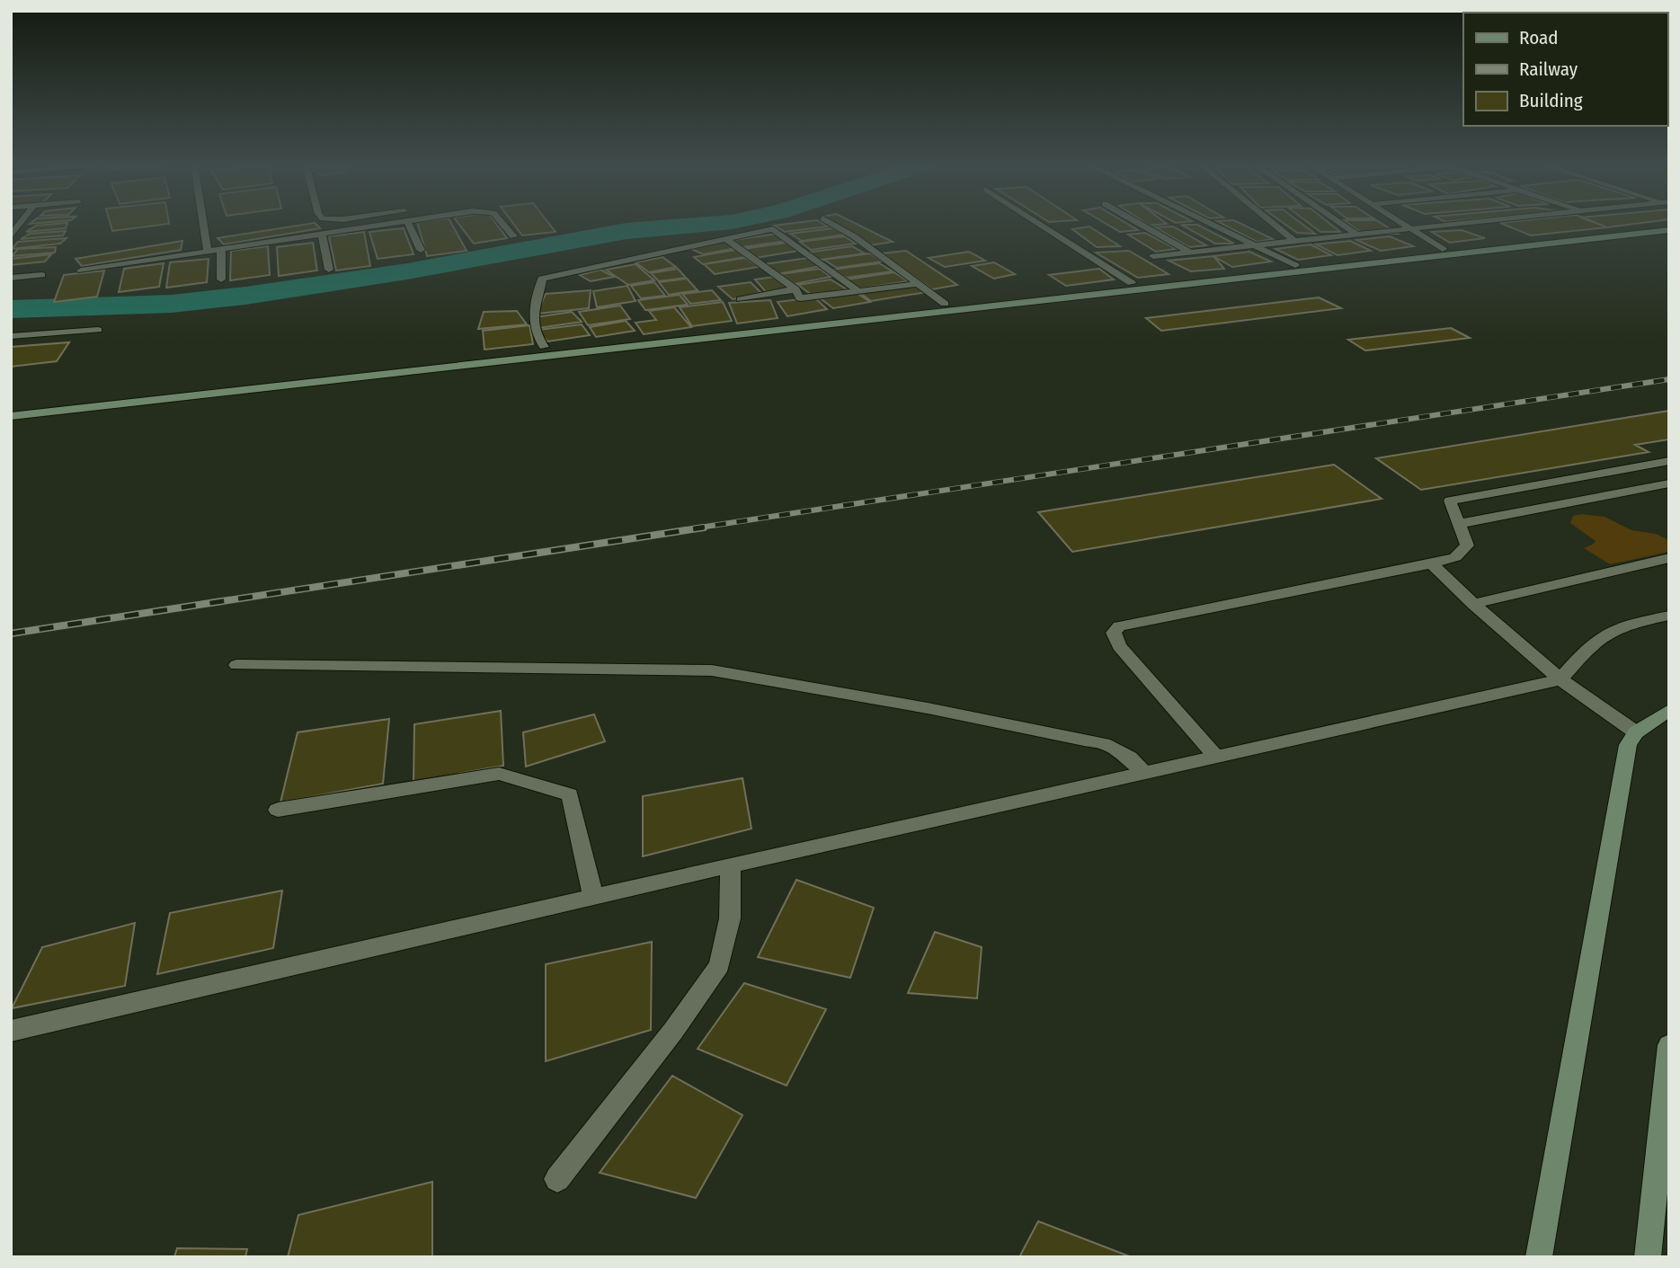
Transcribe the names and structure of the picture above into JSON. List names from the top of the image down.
{
  "legend": ["Road", "Railway", "Building"]
}
